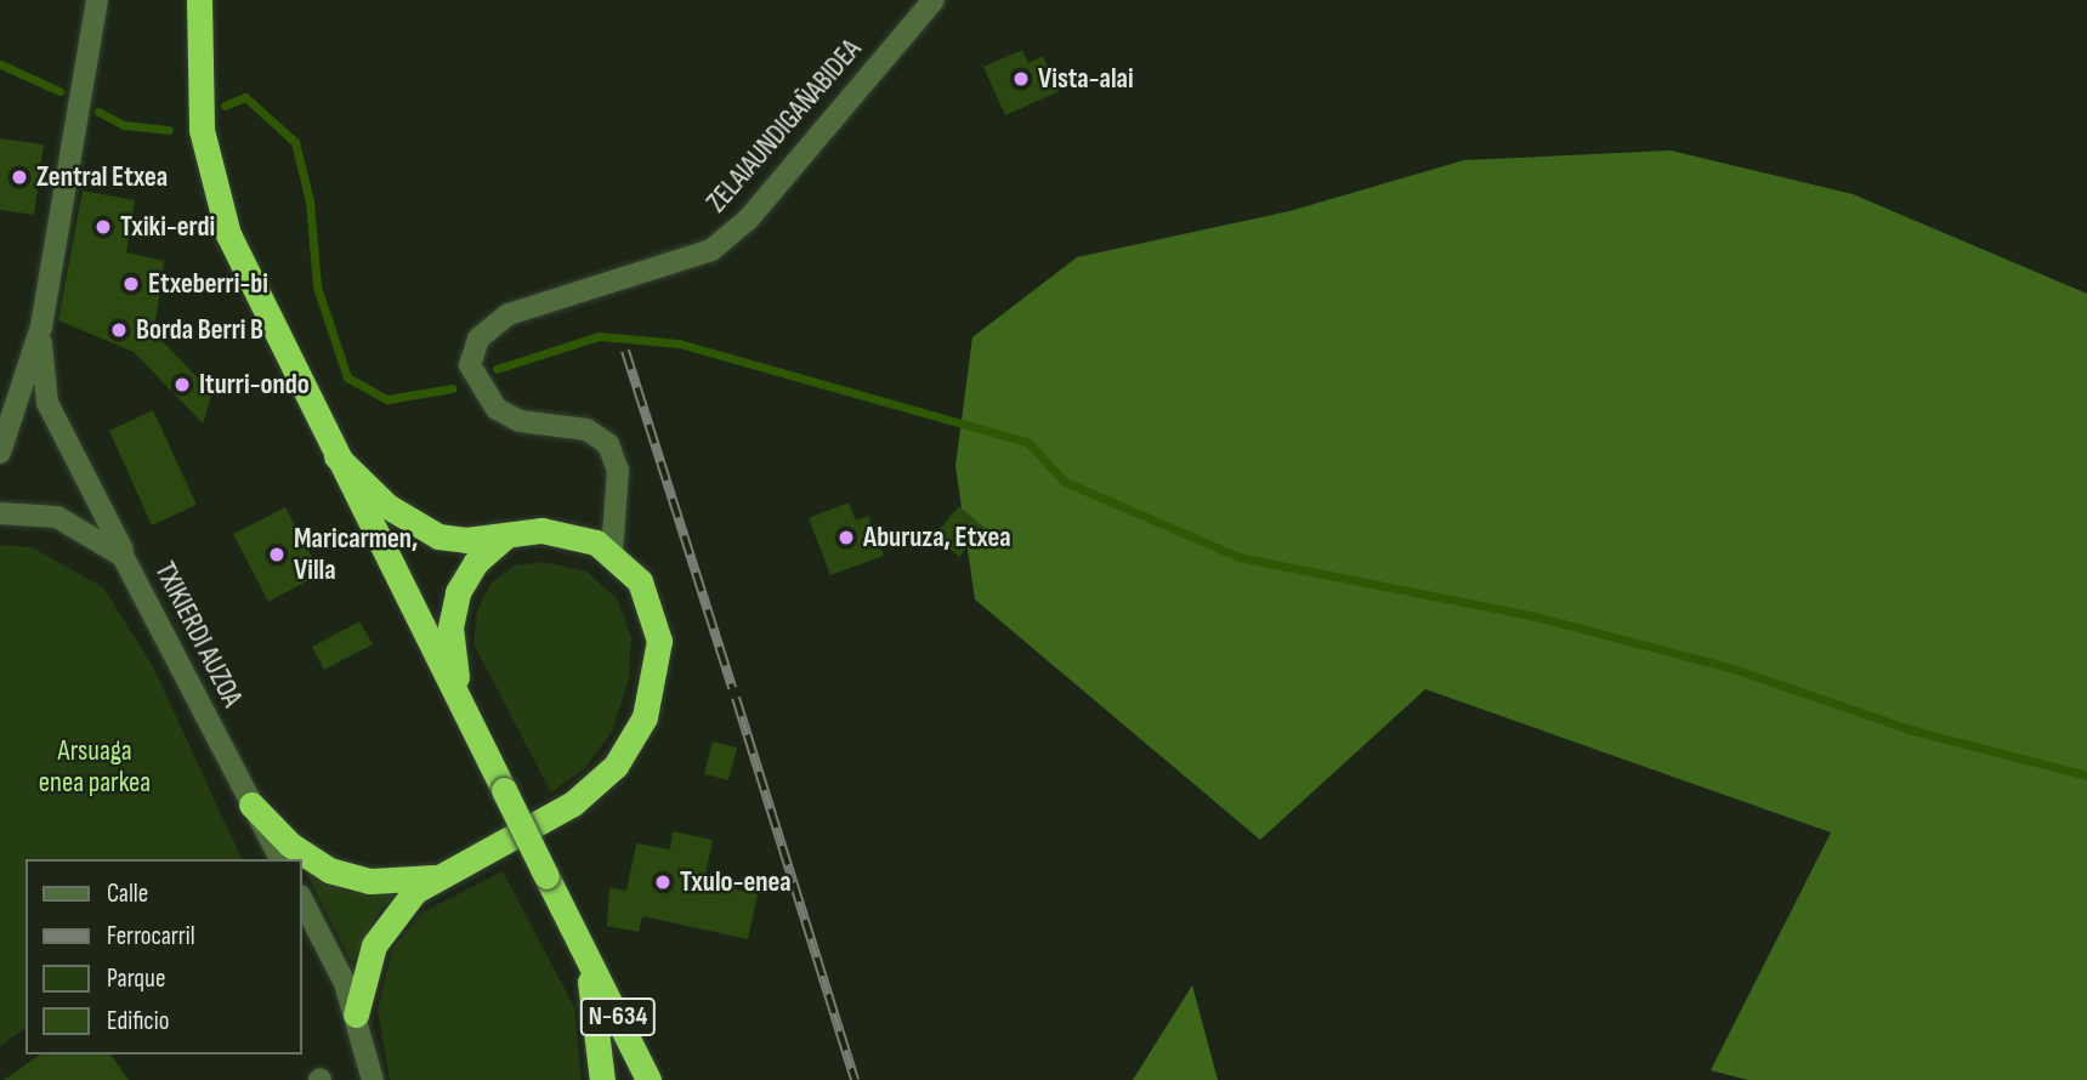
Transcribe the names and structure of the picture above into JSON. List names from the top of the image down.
{
  "streets": {
    "highway": ["N-634"],
    "street": ["ZELAIAUNDIGAÑABIDEA", "TXIKIERDI AUZOA"]
  },
  "parks": ["Arsuaga enea parkea"],
  "places": [
    "Vista-alai",
    "Zentral Etxea",
    "Txiki-erdi",
    "Etxeberri-bi",
    "Borda Berri B",
    "Iturri-ondo",
    "Aburuza, Etxea",
    "Maricarmen, Villa",
    "Txulo-enea"
  ],
  "legend": [
    "Calle",
    "Ferrocarril",
    "Parque",
    "Edificio"
  ]
}
